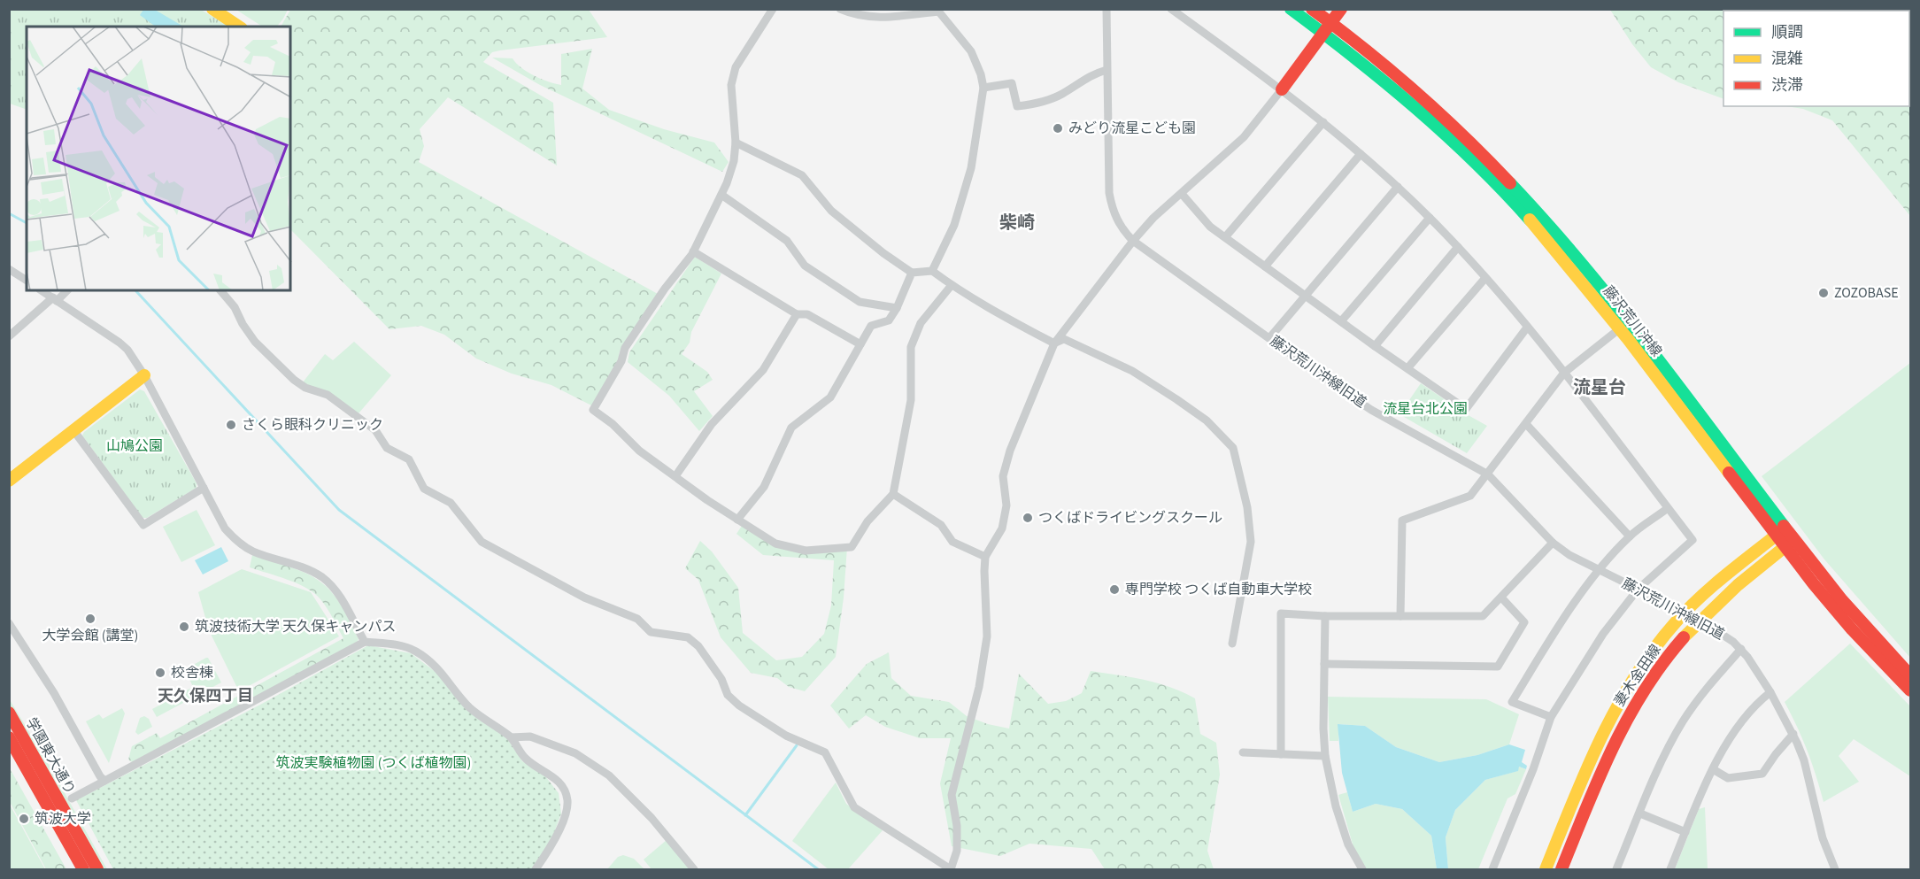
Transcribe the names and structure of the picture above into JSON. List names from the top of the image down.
{
  "streets": {
    "main road": ["藤沢荒川沖線", "妻木金田線", "学園東大通り"],
    "street": ["藤沢荒川沖線旧道"]
  },
  "crossings": [
    ["藤沢荒川沖線", "妻木金田線"],
    ["藤沢荒川沖線旧道", "妻木金田線"]
  ],
  "districts": ["柴崎", "流星台", "天久保四丁目"],
  "parks": ["流星台北公園", "山鳩公園", "筑波実験植物園 (つくば植物園)"],
  "places": [
    "みどり流星こども園",
    "ZOZOBASE",
    "さくら眼科クリニック",
    "つくばドライビングスクール",
    "専門学校 つくば自動車大学校",
    "大学会館 (講堂)",
    "筑波技術大学 天久保キャンパス",
    "校舎棟",
    "筑波大学"
  ],
  "legend": ["順調", "混雑", "渋滞"]
}
